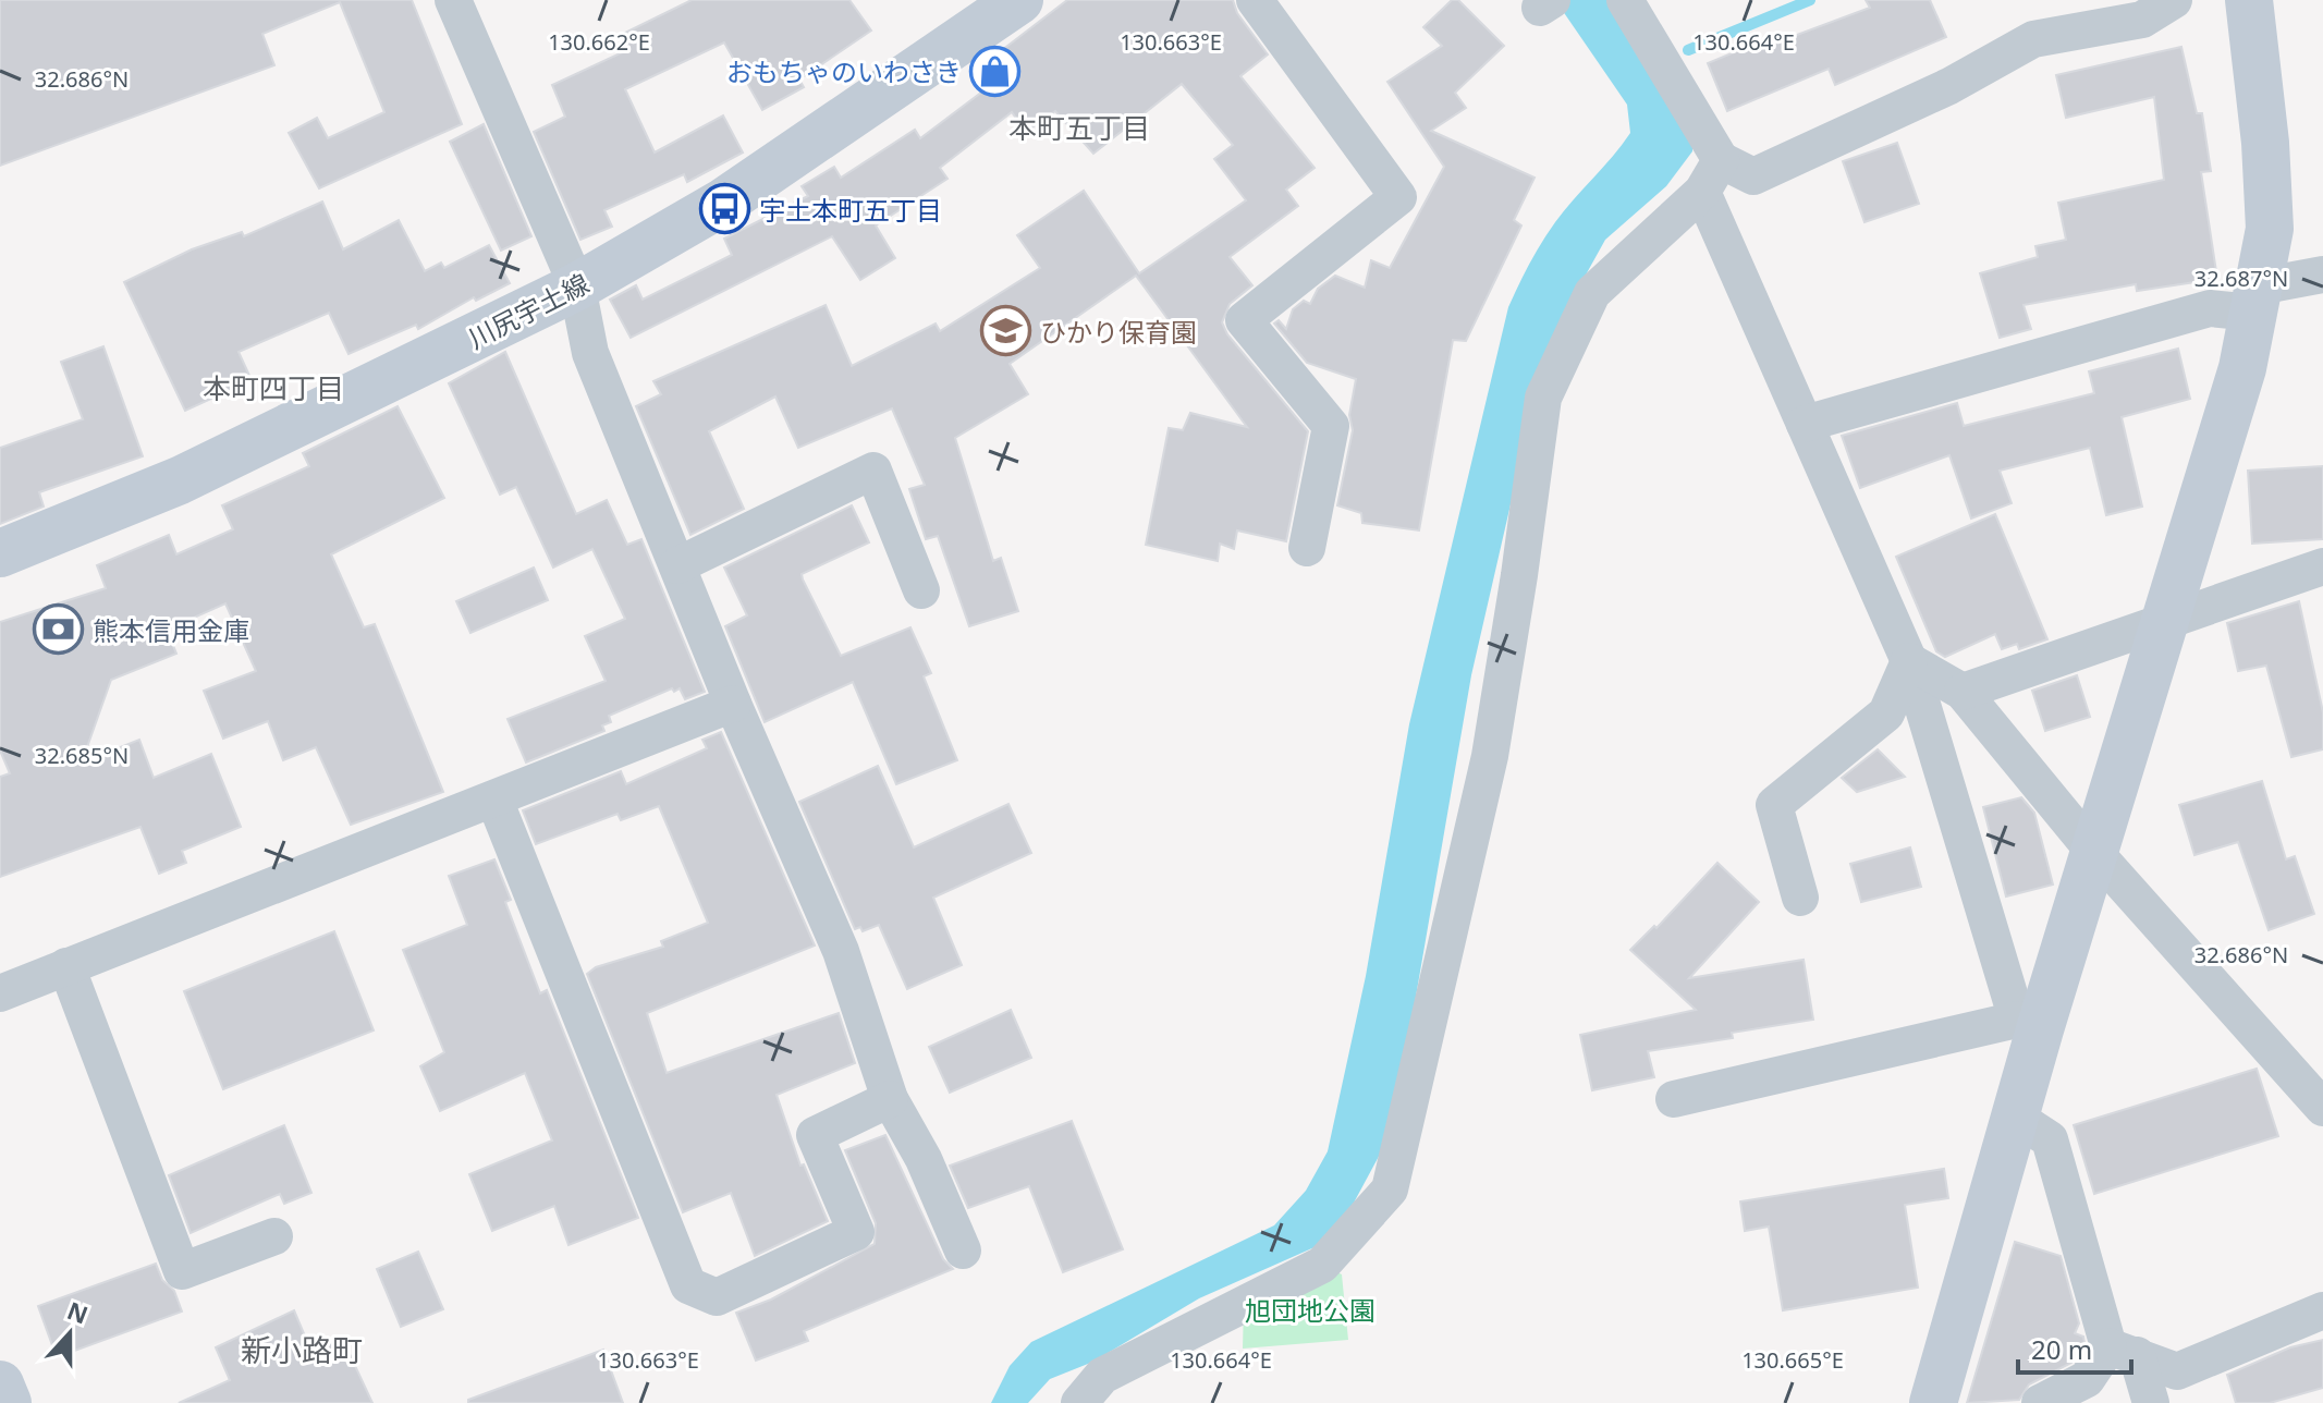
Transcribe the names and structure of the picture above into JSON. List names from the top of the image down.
{
  "streets": {
    "street": ["川尻宇土線"]
  },
  "districts": ["本町五丁目", "本町四丁目", "新小路町"],
  "parks": ["旭団地公園"],
  "places": {
    "shop": ["おもちゃのいわさき"],
    "bus stop": ["宇土本町五丁目"],
    "school or university": ["ひかり保育園"],
    "bank": ["熊本信用金庫"]
  },
  "scale_bar": "20 m",
  "north": "top",
  "coordinates": [
    "130.662°E",
    "130.663°E",
    "130.664°E",
    "32.686°N",
    "32.687°N",
    "32.685°N",
    "130.665°E"
  ]
}
